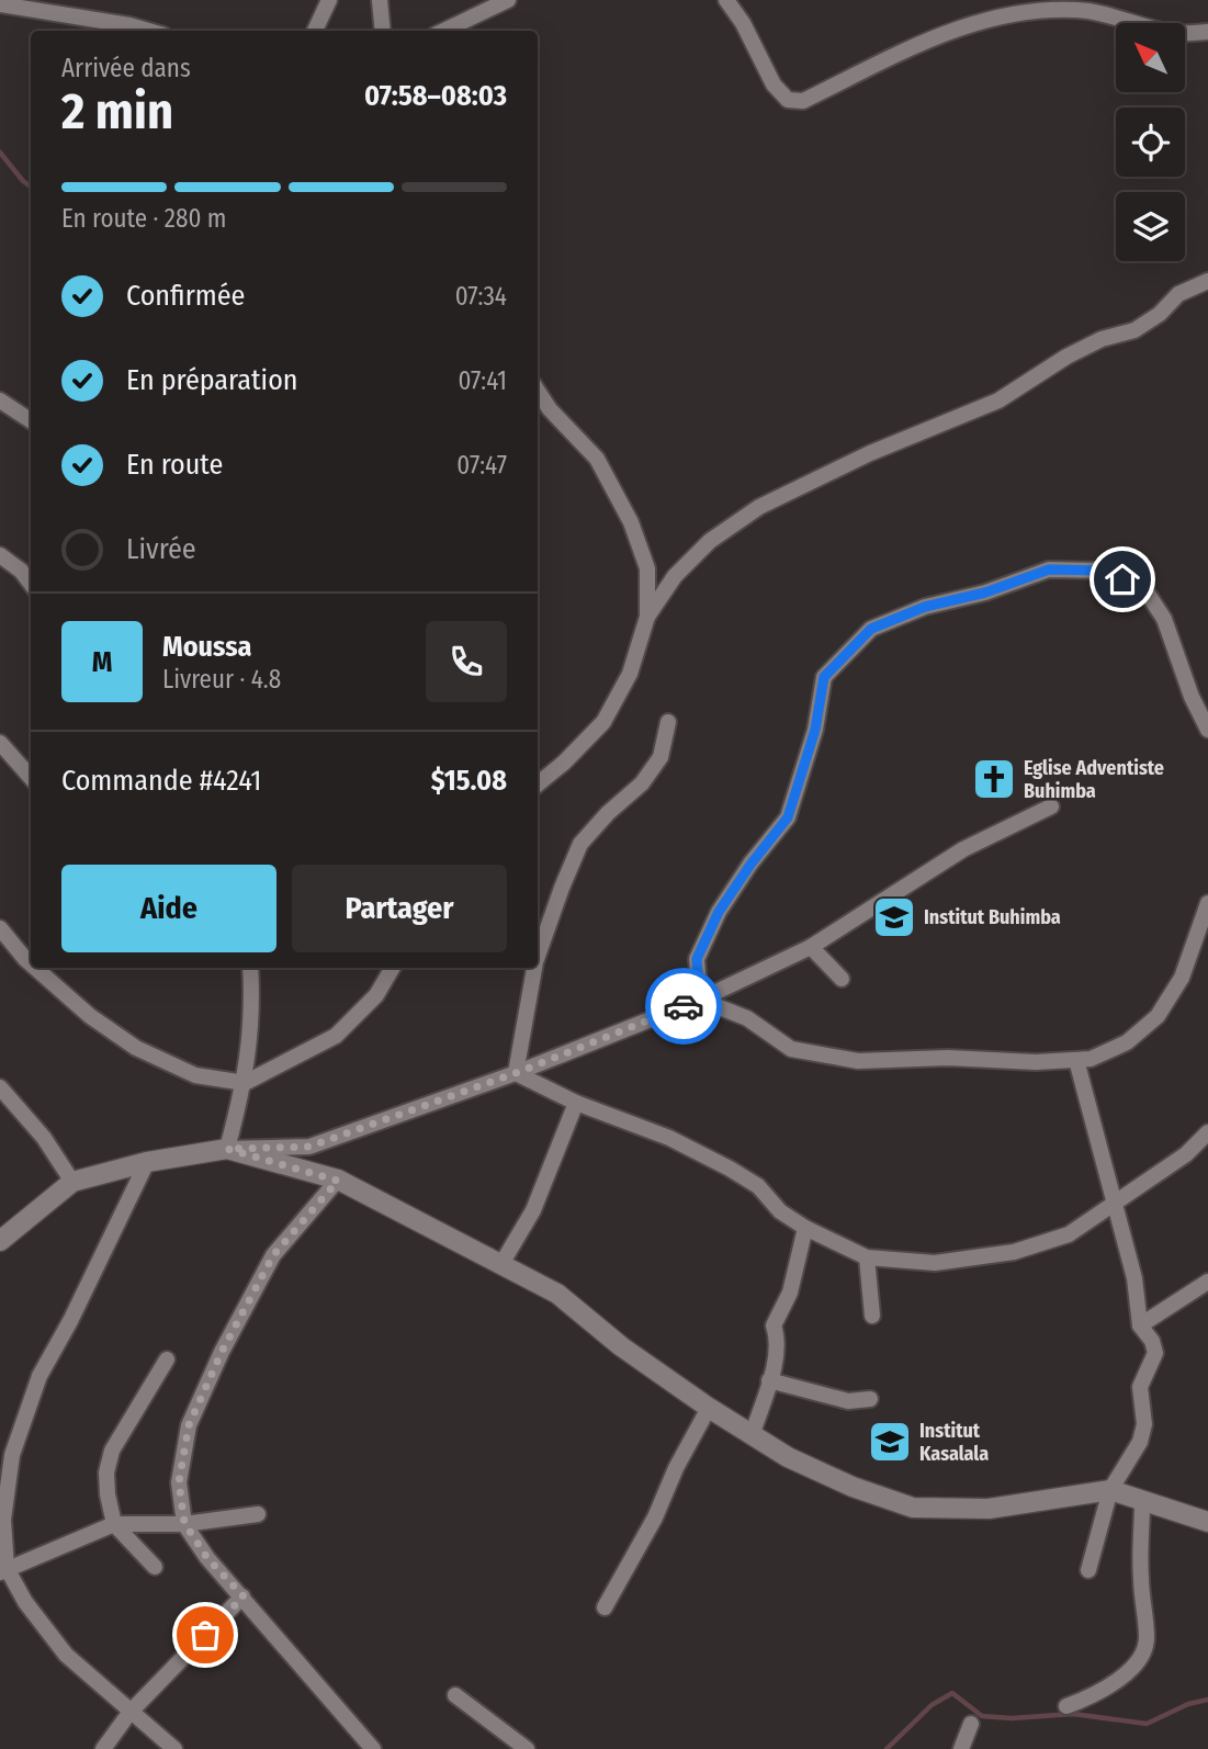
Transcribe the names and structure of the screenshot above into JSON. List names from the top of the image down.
{
  "places": {
    "church": ["Eglise Adventiste Buhimba"],
    "school or university": ["Institut Buhimba", "Institut Kasalala"]
  },
  "north": "top left",
  "page": {
    "heading": ["2 min", "Arrivée dans", "07:58–08:03"],
    "panel": [
      "Moussa",
      "Livreur · 4.8",
      "Commande #4241",
      "$15.08"
    ],
    "bar": "En route · 280 m",
    "list": [
      ["Confirmée", "07:34"],
      ["En préparation", "07:41"],
      ["En route", "07:47"],
      "Livrée"
    ],
    "round": "M",
    "buttons": ["Aide", "Partager"]
  }
}
